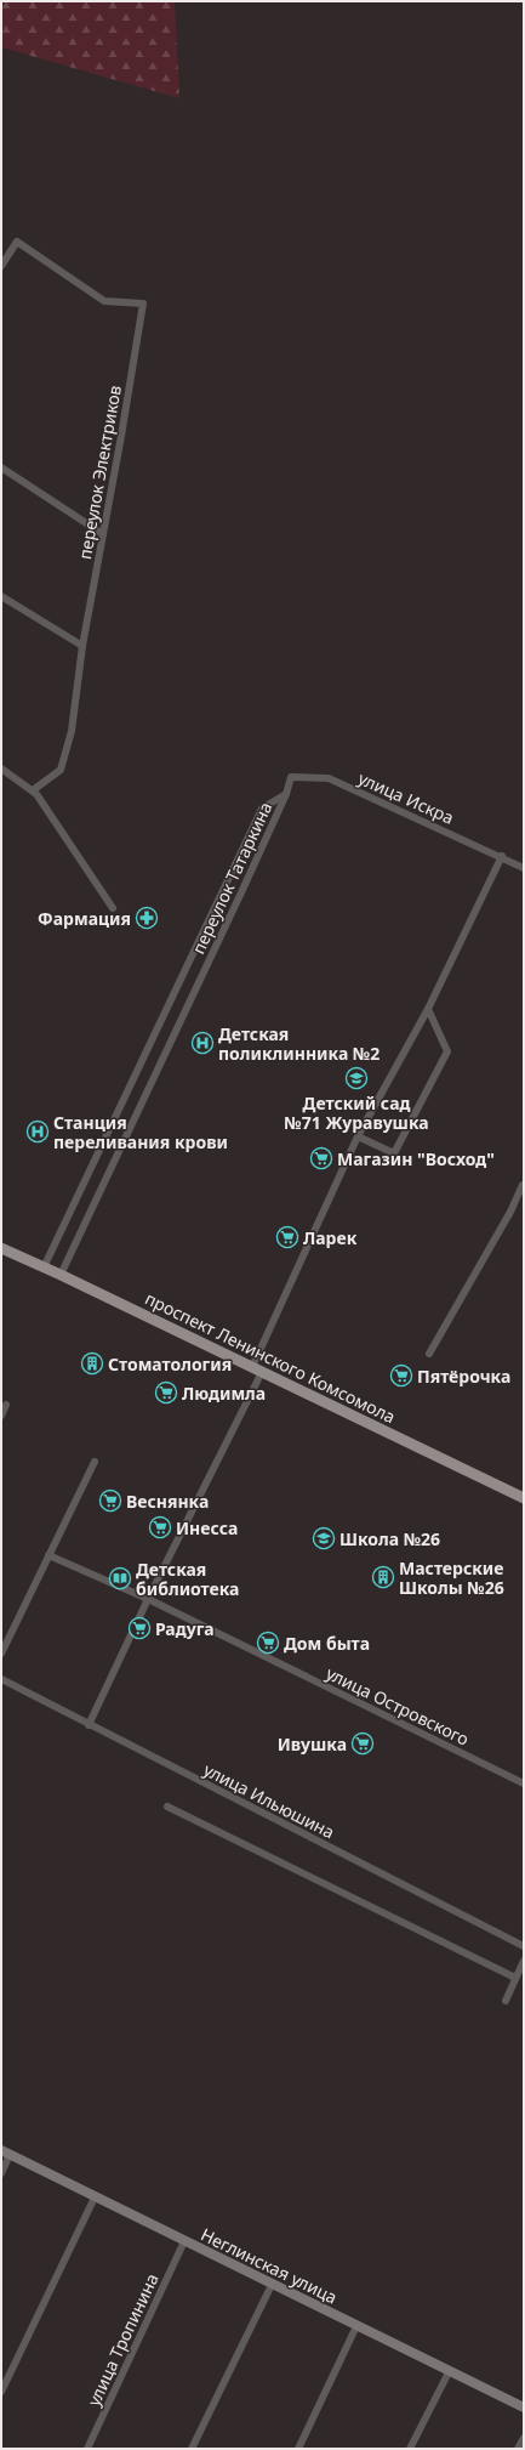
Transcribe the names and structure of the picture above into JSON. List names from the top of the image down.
{
  "streets": {
    "main road": ["проспект Ленинского Комсомола"],
    "street": [
      "переулок Электриков",
      "улица Искра",
      "переулок Татаркина",
      "улица Островского",
      "улица Ильюшина",
      "Неглинская улица",
      "улица Тропинина"
    ]
  },
  "crossings": [
    ["улица Искра", "переулок Татаркина"],
    ["переулок Татаркина", "проспект Ленинского Комсомола"],
    ["Неглинская улица", "улица Тропинина"]
  ],
  "places": {
    "pharmacy": ["Фармация"],
    "hospital": ["Детская поликлинника №2", "Станция переливания крови"],
    "school or university": ["Детский сад №71 Журавушка", "Школа №26"],
    "supermarket": [
      "Магазин \"Восход\"",
      "Ларек",
      "Пятёрочка",
      "Людимла",
      "Веснянка",
      "Инесса",
      "Радуга",
      "Дом быта",
      "Ивушка"
    ],
    "building": ["Стоматология", "Мастерские Школы №26"],
    "library": ["Детская библиотека"]
  }
}
